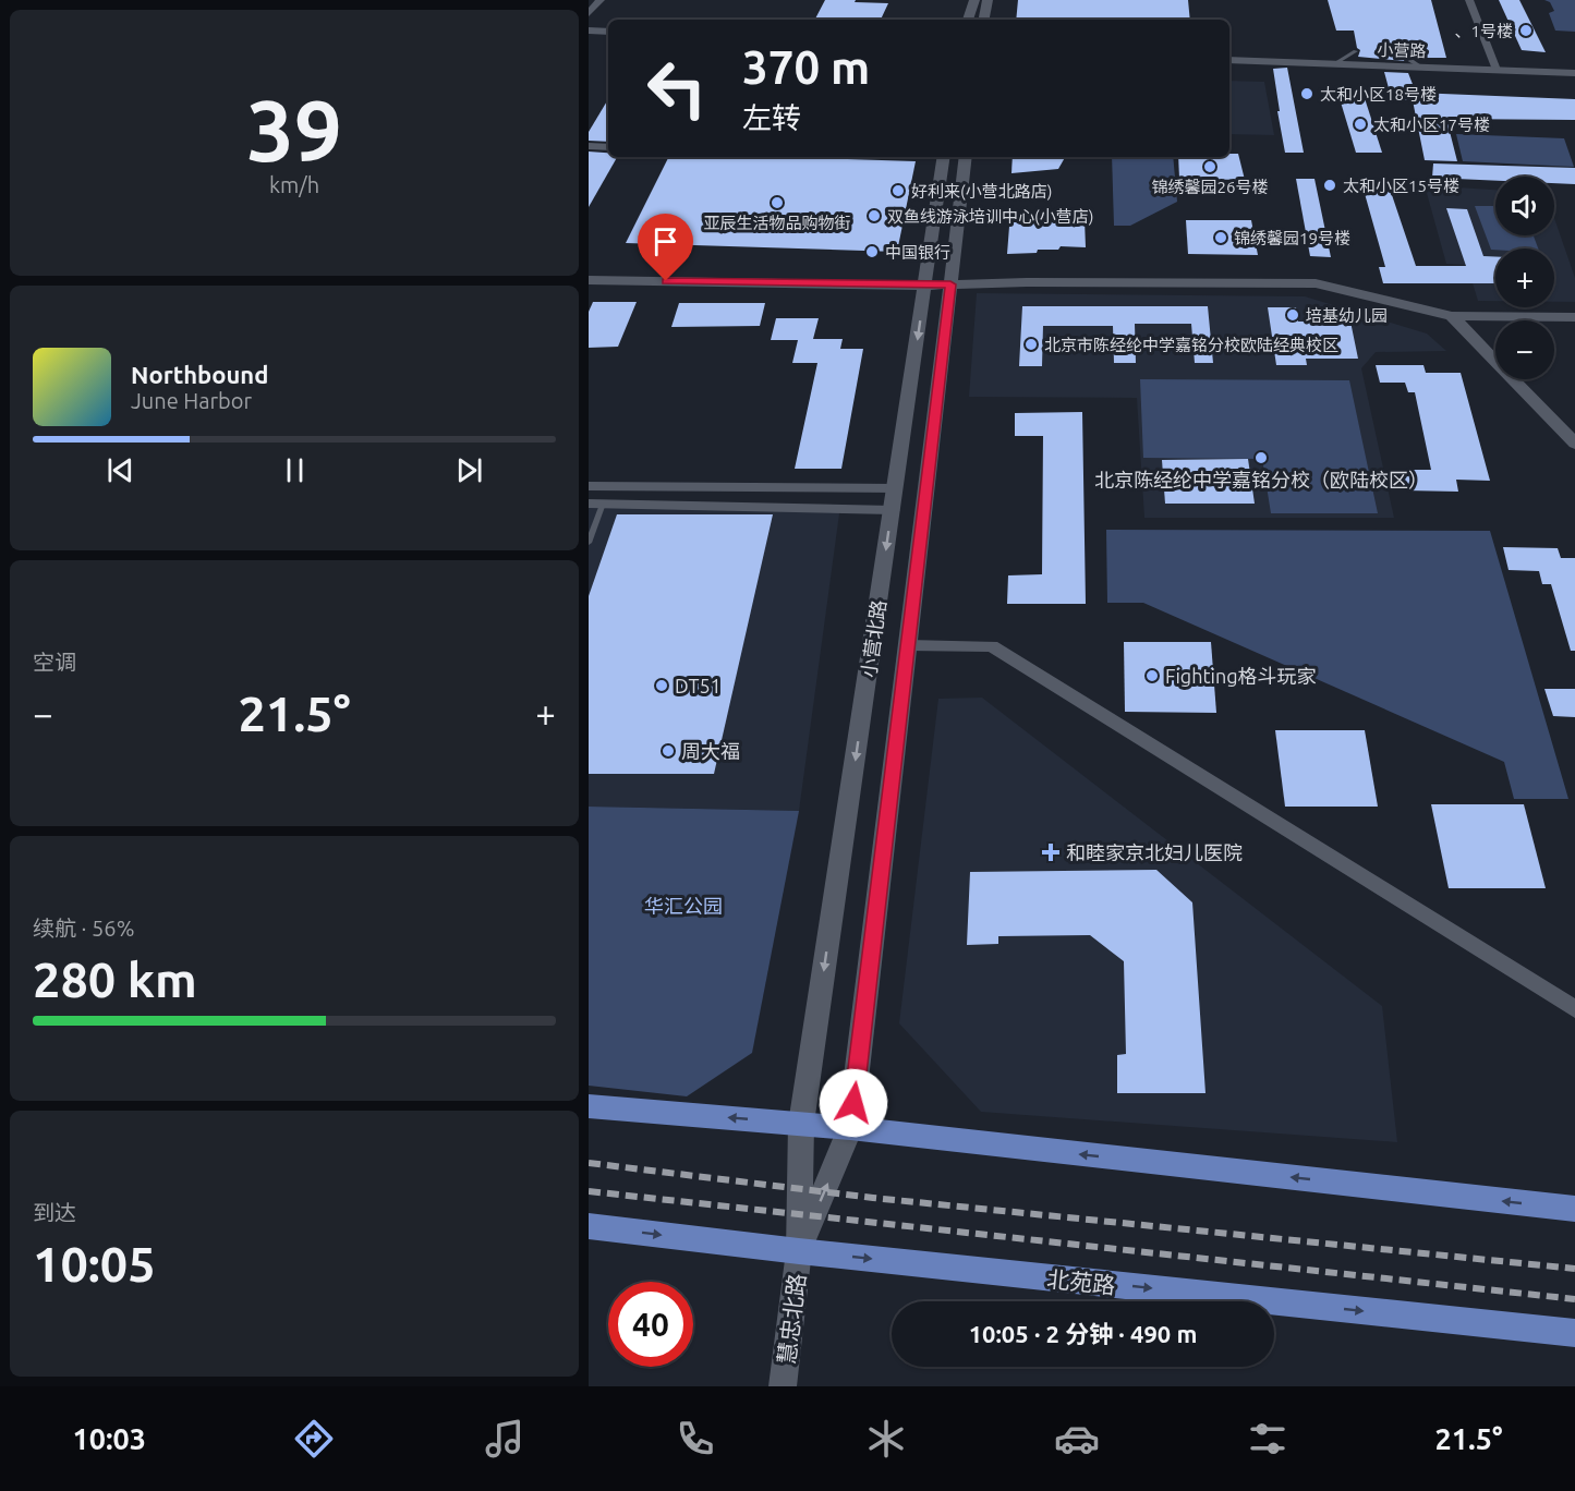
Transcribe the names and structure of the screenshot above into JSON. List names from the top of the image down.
{
  "streets": {
    "main road": ["北苑路"],
    "street": ["小营路", "小营北路", "慧忠北路"]
  },
  "crossings": [
    ["小营北路", "北苑路"],
    ["小营北路", "慧忠北路"],
    ["北苑路", "慧忠北路"]
  ],
  "parks": ["华汇公园"],
  "places": {
    "other": [
      "、1号楼",
      "太和小区18号楼",
      "太和小区17号楼",
      "锦绣馨园26号楼",
      "太和小区15号楼",
      "好利来(小营北路店)",
      "亚辰生活物品购物街",
      "双鱼线游泳培训中心(小营店)",
      "锦绣馨园19号楼",
      "中国银行",
      "培基幼儿园",
      "北京市陈经纶中学嘉铭分校欧陆经典校区",
      "北京陈经纶中学嘉铭分校（欧陆校区）",
      "Fighting格斗玩家",
      "DT51",
      "周大福"
    ],
    "health": ["和睦家京北妇儿医院"]
  },
  "page": {
    "tile": [
      ["39", "km/h"],
      "空调",
      ["续航 · 56%", "280 km"],
      ["到达", "10:05"]
    ],
    "turn": ["370 m", "左转"],
    "map_buttons": ["+", "−"],
    "song": ["Northbound", "June Harbor"],
    "heat": ["−", "21.5°", "+"],
    "limit": "40",
    "trip": "10:05 · 2 分钟 · 490 m",
    "tabs": ["10:03", "21.5°"]
  }
}
